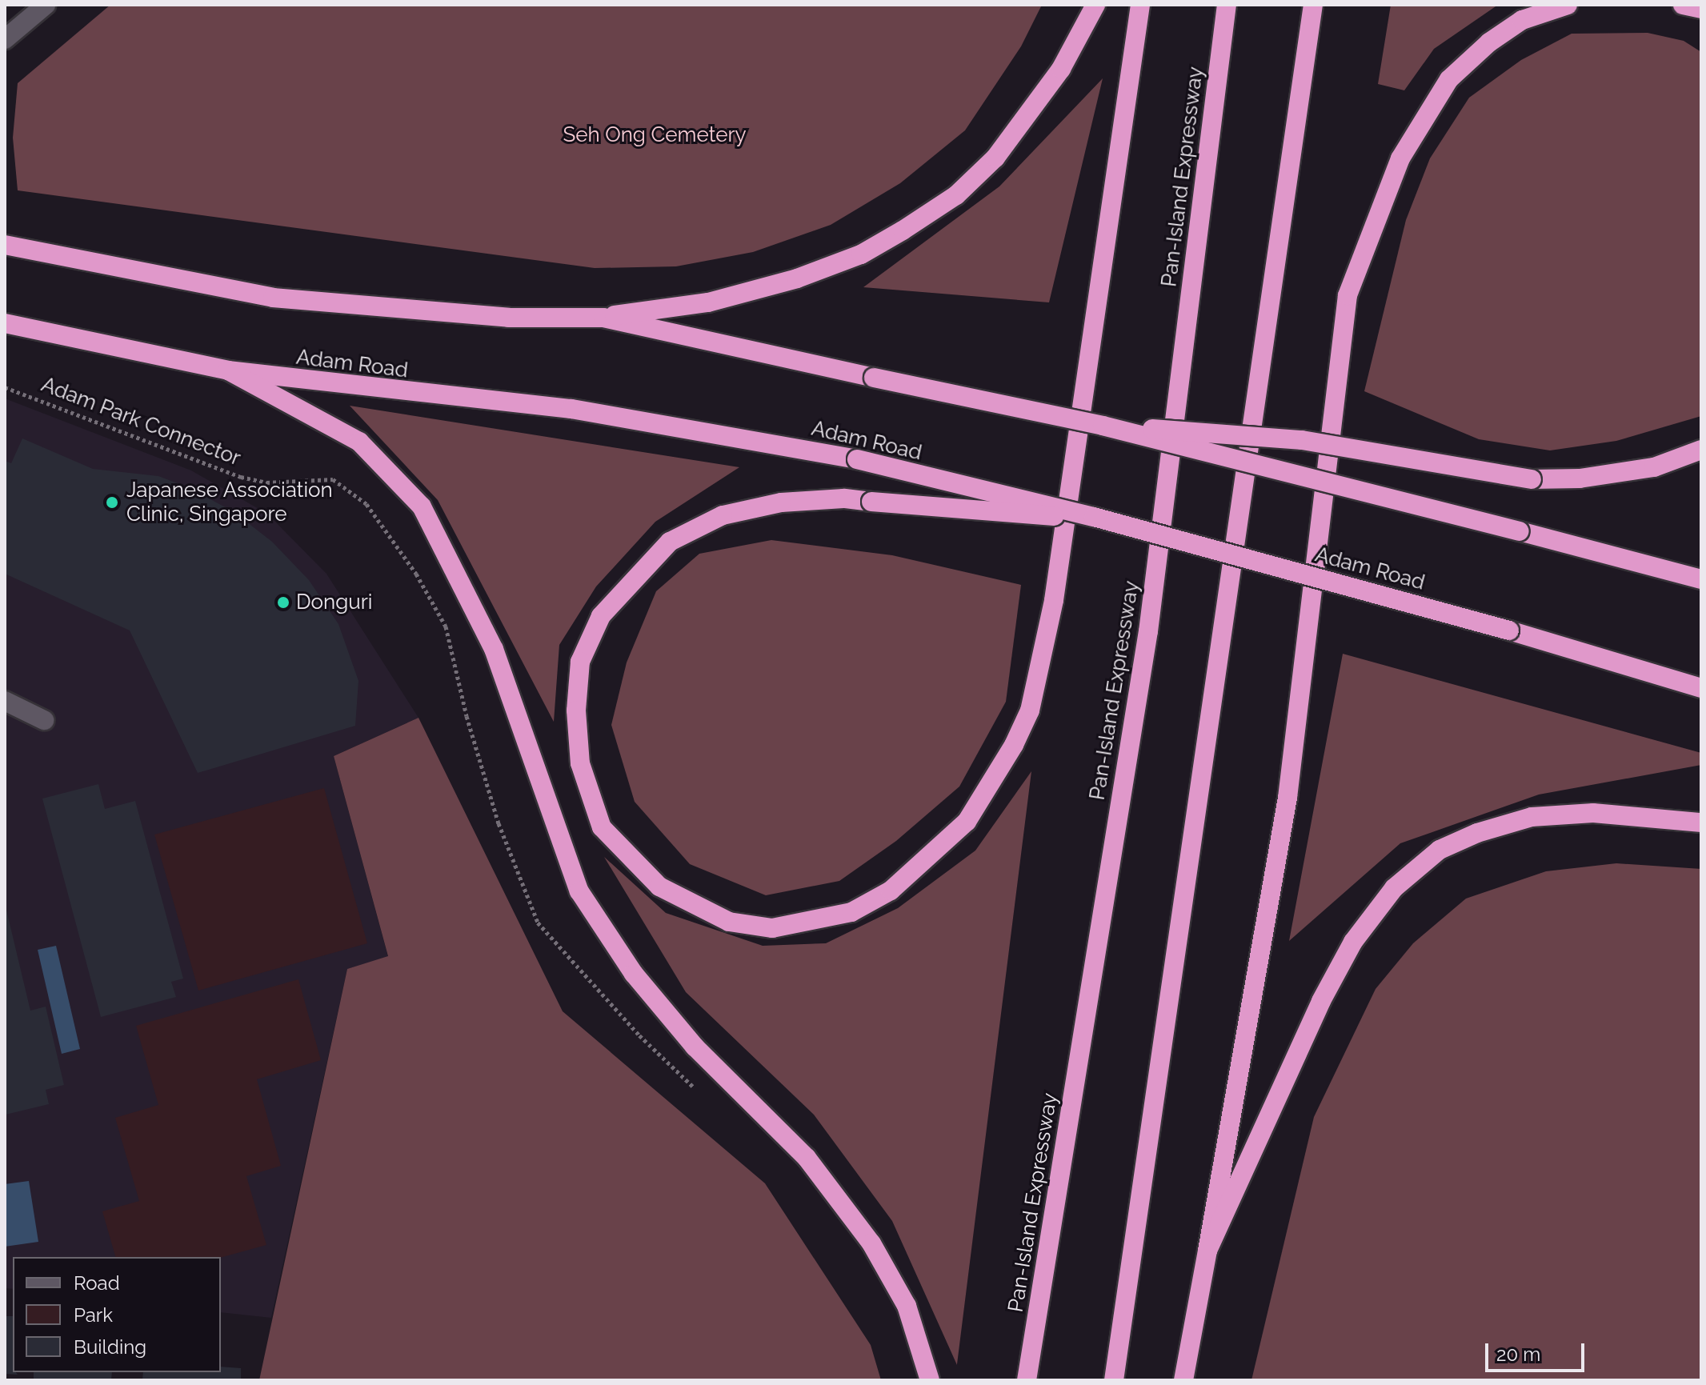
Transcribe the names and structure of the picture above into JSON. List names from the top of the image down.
{
  "streets": {
    "highway": ["Pan-Island Expressway", "Adam Road"],
    "path": ["Adam Park Connector"]
  },
  "parks": ["Seh Ong Cemetery"],
  "places": ["Japanese Association Clinic, Singapore", "Donguri"],
  "legend": ["Road", "Park", "Building"],
  "scale_bar": "20 m"
}
